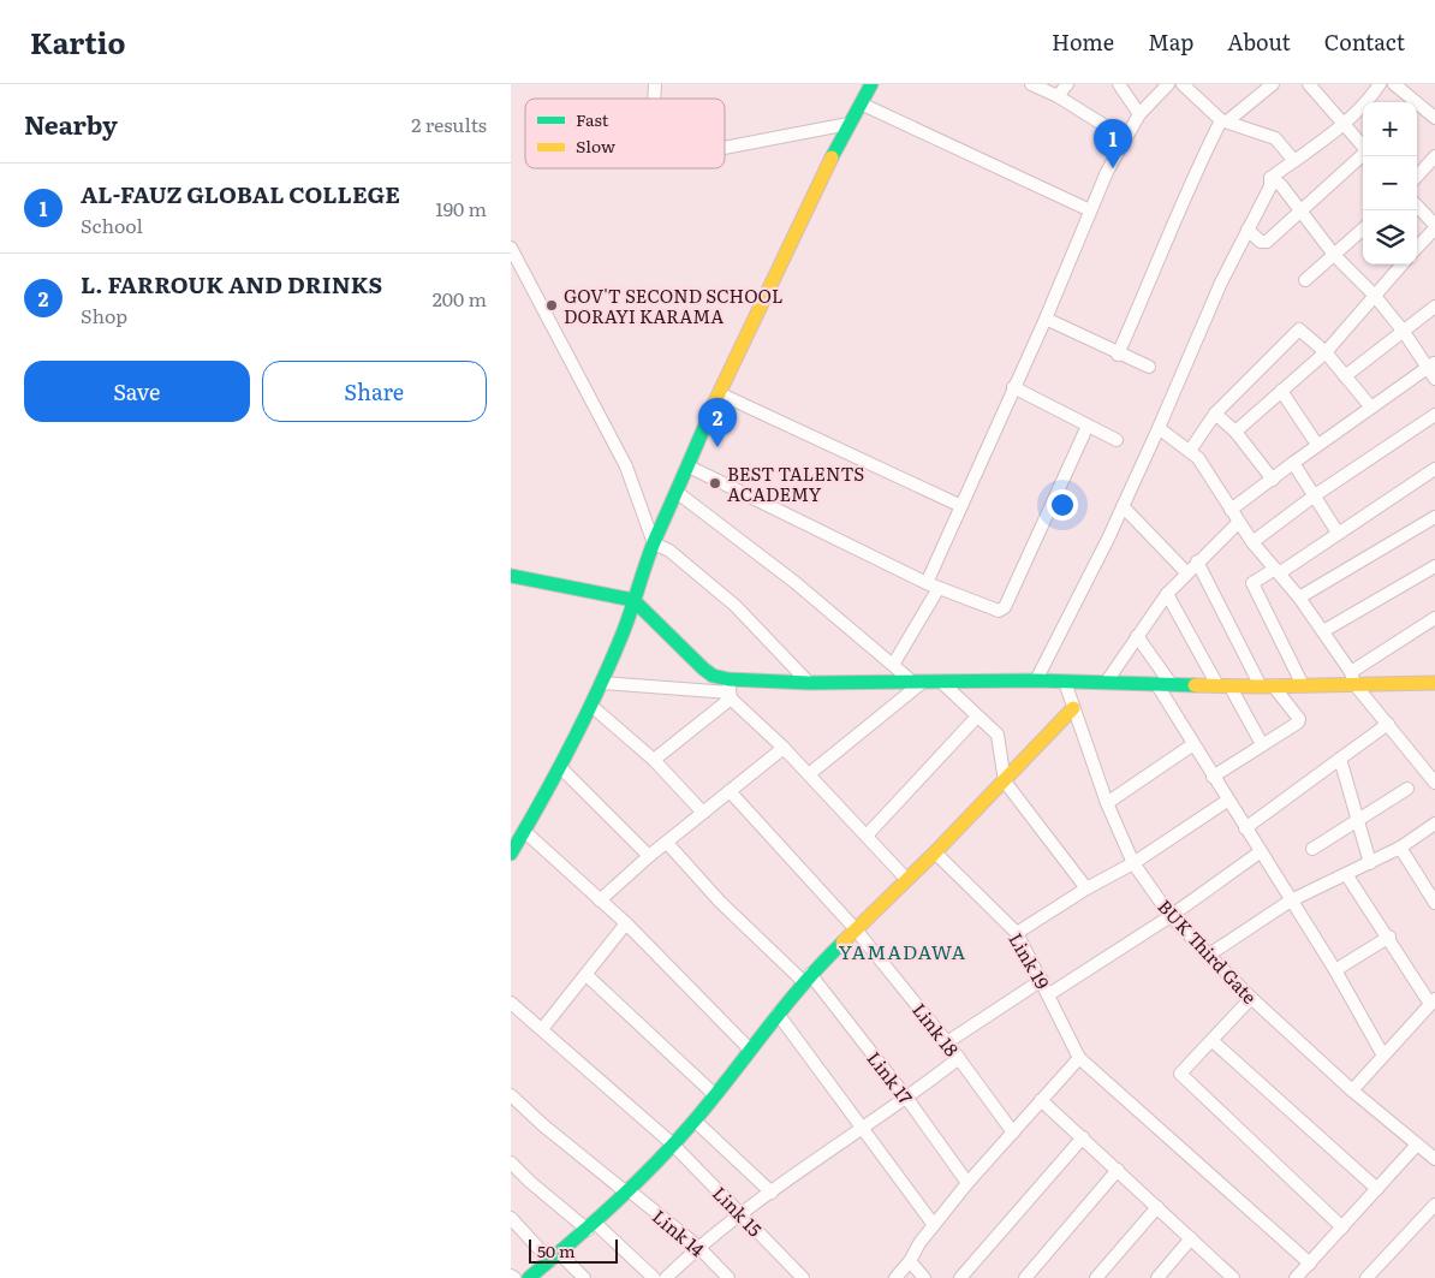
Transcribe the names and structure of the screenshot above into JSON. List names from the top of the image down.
{
  "streets": {
    "street": [
      "BUK Third Gate",
      "Link 19",
      "Link 18",
      "Link 17",
      "Link 15",
      "Link 14"
    ]
  },
  "districts": ["YAMADAWA"],
  "places": ["GOV'T SECOND SCHOOL DORAYI KARAMA", "BEST TALENTS ACADEMY"],
  "legend": ["Fast", "Slow"],
  "scale_bar": "50 m",
  "page": {
    "header": "Kartio",
    "nav": [
      "Home",
      "Map",
      "About",
      "Contact"
    ],
    "heading": ["Nearby", "2 results"],
    "map_buttons": ["+", "−"],
    "pins": ["1", "2"],
    "list": [
      {
        "mark": "1",
        "name": "AL-FAUZ GLOBAL COLLEGE",
        "note": "School",
        "value": "190 m"
      },
      {
        "mark": "2",
        "name": "L. FARROUK AND DRINKS",
        "note": "Shop",
        "value": "200 m"
      }
    ],
    "buttons": ["Save", "Share"],
    "scale": "50 m"
  }
}
